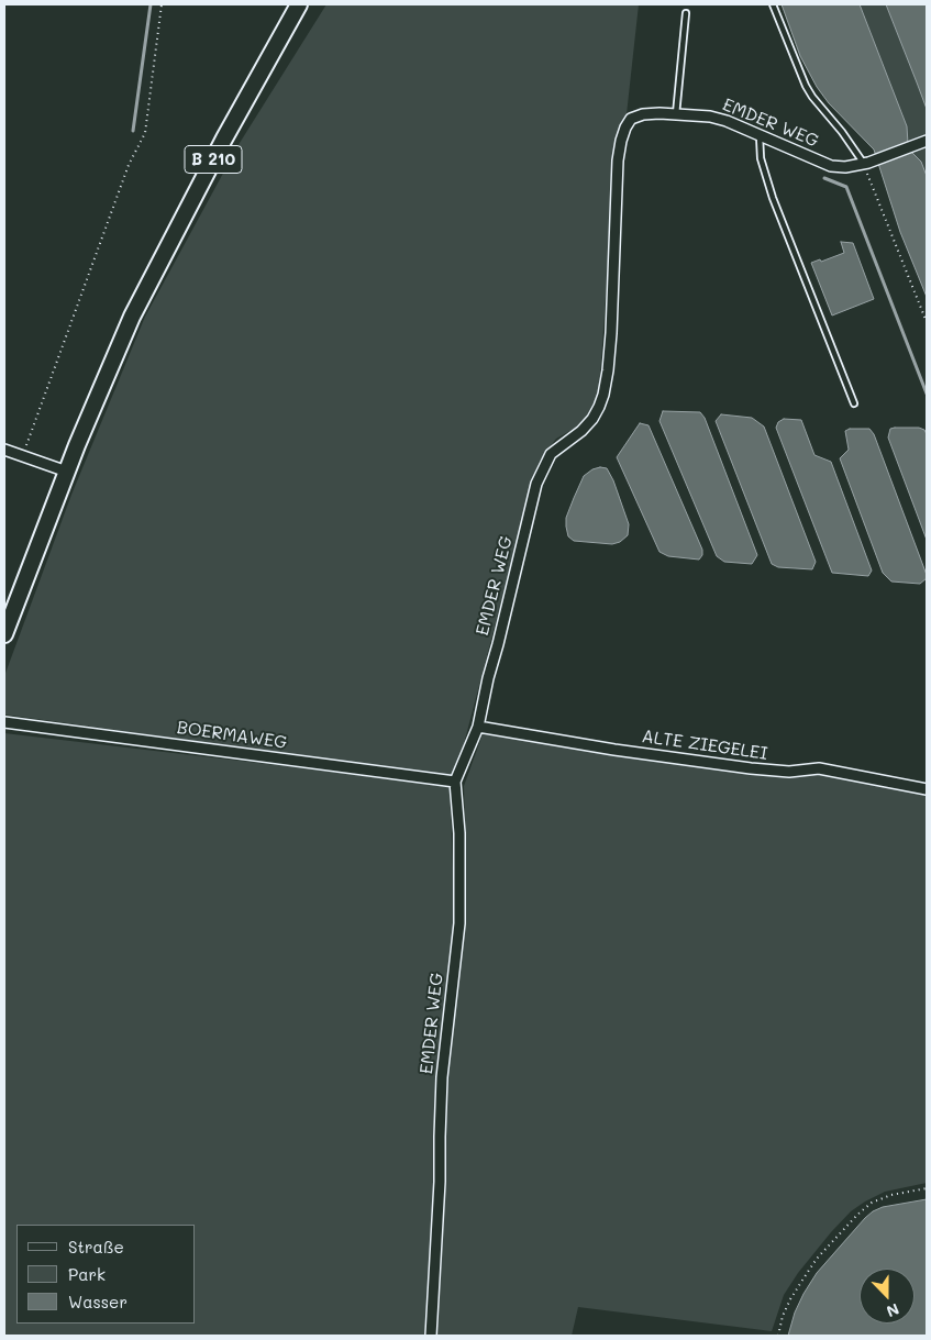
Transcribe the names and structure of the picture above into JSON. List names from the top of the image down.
{
  "streets": {
    "main road": ["B 210"],
    "street": ["EMDER WEG", "BOERMAWEG", "ALTE ZIEGELEI"]
  },
  "crossings": [
    ["EMDER WEG", "BOERMAWEG"],
    ["EMDER WEG", "ALTE ZIEGELEI"]
  ],
  "legend": ["Straße", "Park", "Wasser"],
  "north": "bottom"
}
